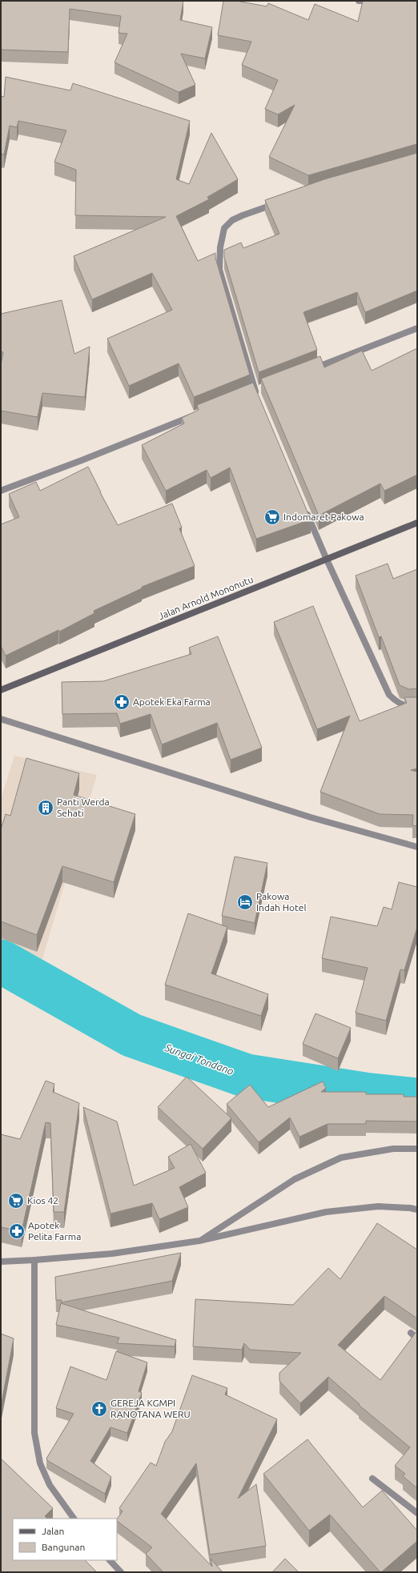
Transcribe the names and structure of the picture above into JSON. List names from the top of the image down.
{
  "streets": {
    "street": ["Jalan Arnold Mononutu"]
  },
  "water": ["Sungai Tondano"],
  "places": {
    "supermarket": ["Indomaret Pakowa", "Kios 42"],
    "pharmacy": ["Apotek Eka Farma", "Apotek Pelita Farma"],
    "building": ["Panti Werda Sehati"],
    "hotel": ["Pakowa Indah Hotel"],
    "church": ["GEREJA KGMPI RANOTANA WERU"]
  },
  "legend": ["Jalan", "Bangunan"]
}
